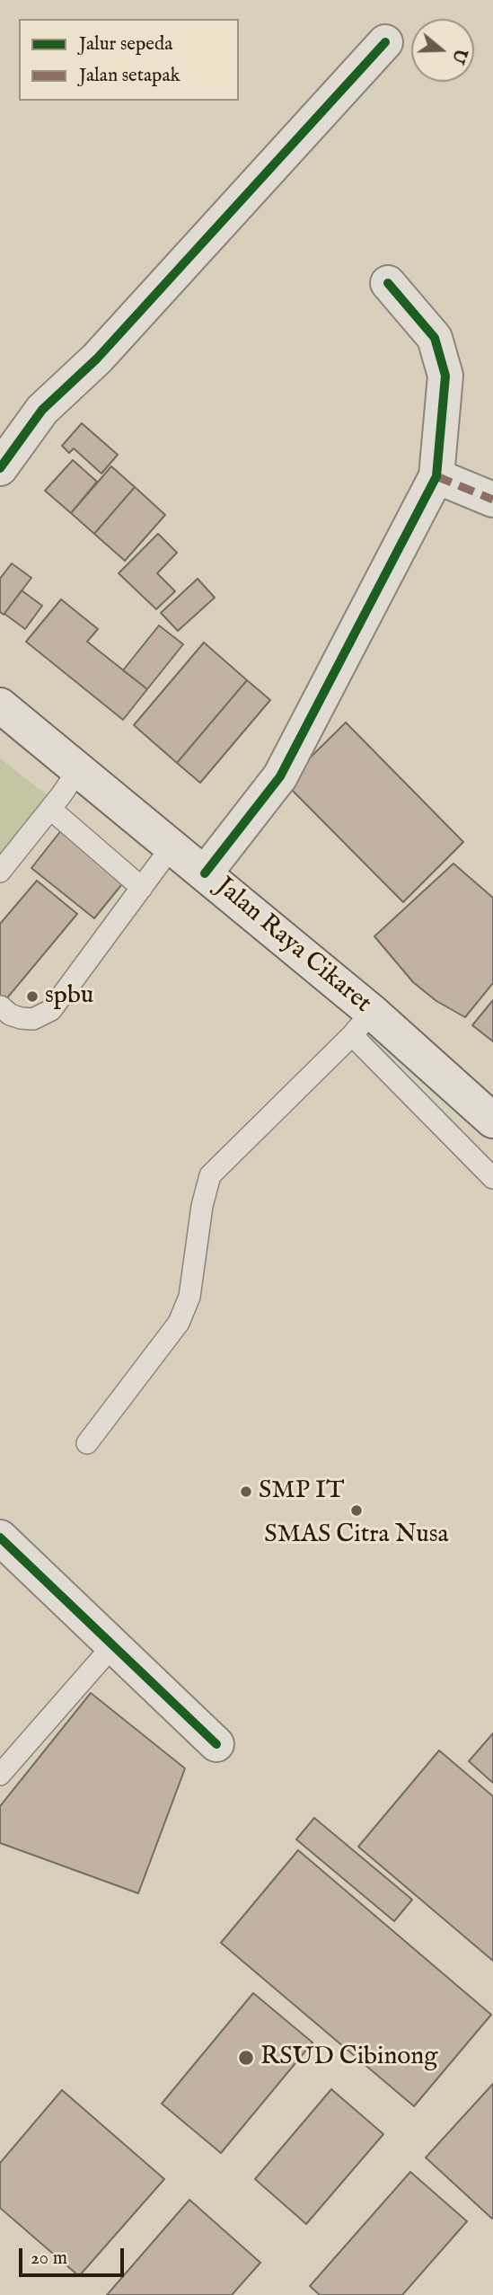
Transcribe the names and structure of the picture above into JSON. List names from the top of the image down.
{
  "streets": {
    "street": ["Jalan Raya Cikaret"]
  },
  "places": [
    "spbu",
    "SMP IT",
    "SMAS Citra Nusa",
    "RSUD Cibinong"
  ],
  "legend": ["Jalur sepeda", "Jalan setapak"],
  "scale_bar": "20 m",
  "north": "right"
}
